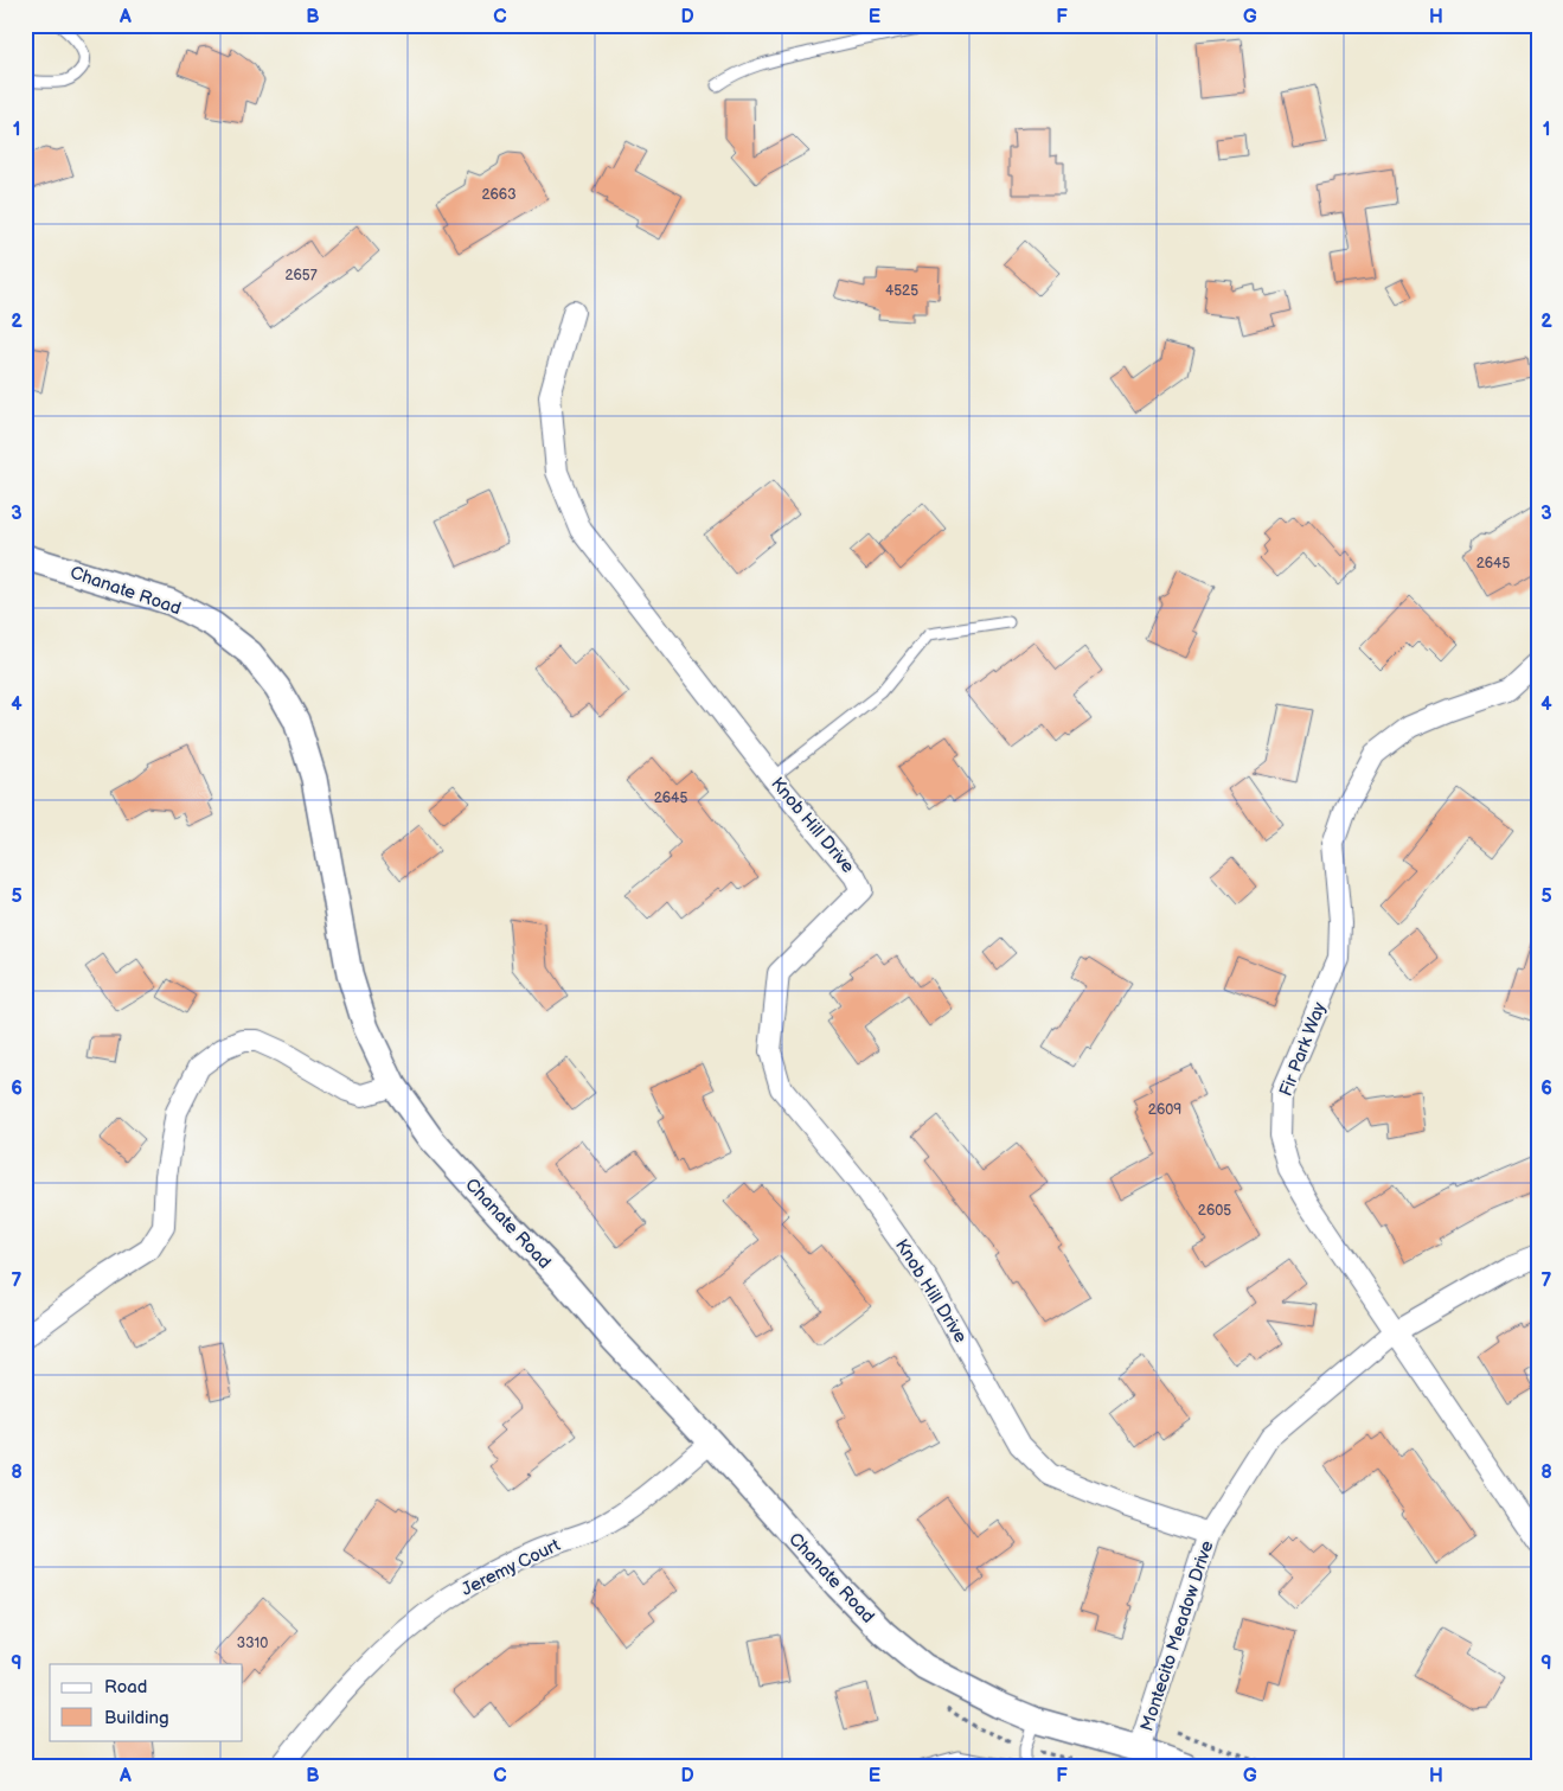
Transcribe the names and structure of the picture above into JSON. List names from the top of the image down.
{
  "streets": {
    "street": [
      "Chanate Road",
      "Knob Hill Drive",
      "Fir Park Way",
      "Jeremy Court",
      "Montecito Meadow Drive"
    ]
  },
  "crossings": [
    ["Chanate Road", "Jeremy Court"],
    ["Chanate Road", "Montecito Meadow Drive"],
    ["Knob Hill Drive", "Montecito Meadow Drive"],
    ["Fir Park Way", "Montecito Meadow Drive"]
  ],
  "house_numbers": [
    "2663",
    "2657",
    "4525",
    "2645",
    "2645",
    "2609",
    "2605",
    "3310"
  ],
  "legend": ["Road", "Building"],
  "grid": {
    "columns": [
      "A",
      "B",
      "C",
      "D",
      "E",
      "F",
      "G",
      "H"
    ],
    "rows": [
      "1",
      "2",
      "3",
      "4",
      "5",
      "6",
      "7",
      "8",
      "9"
    ]
  }
}
